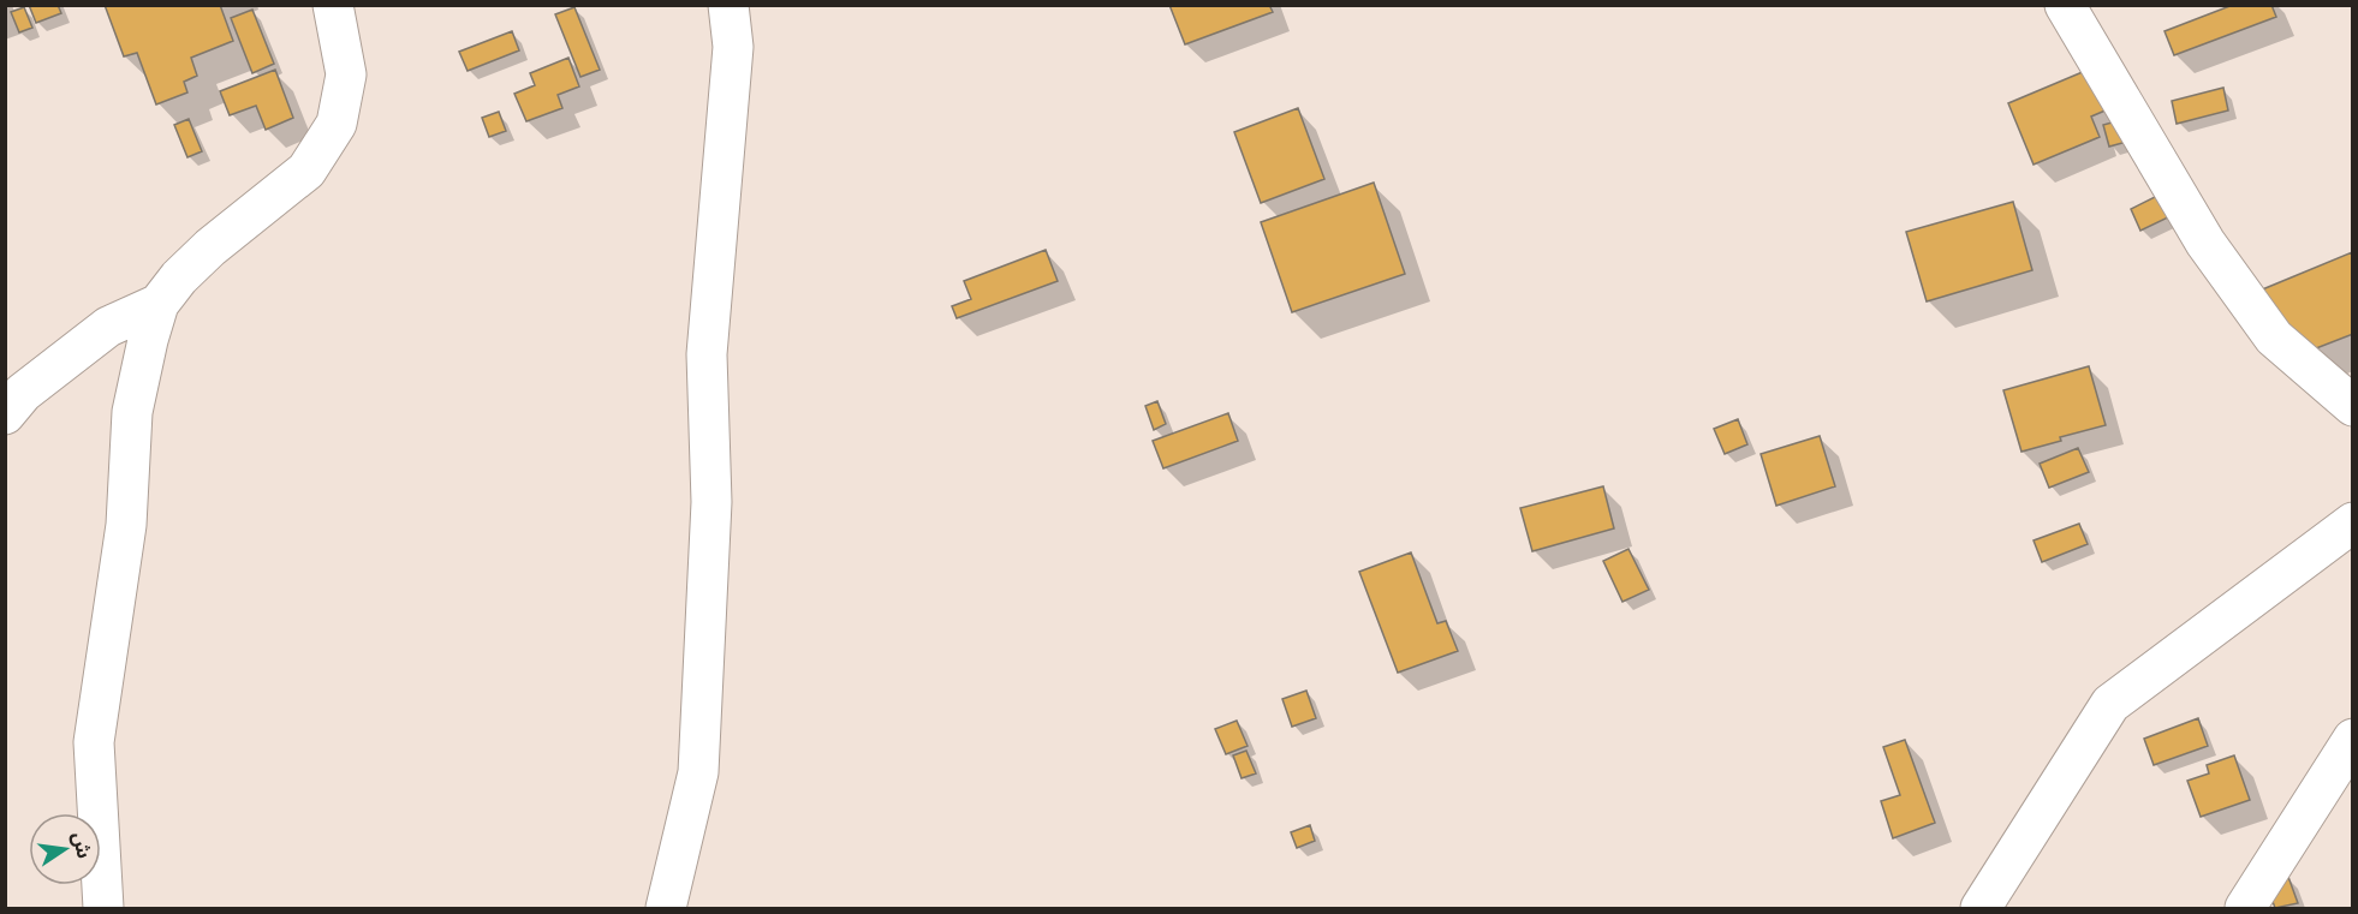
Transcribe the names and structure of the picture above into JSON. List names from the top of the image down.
{
  "north": "right"
}
